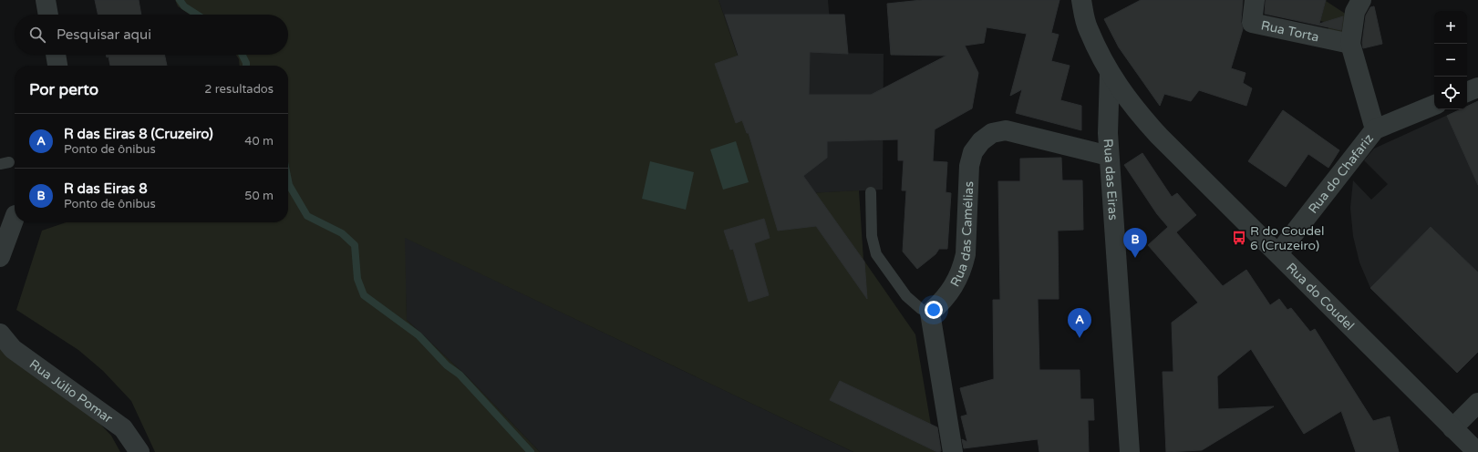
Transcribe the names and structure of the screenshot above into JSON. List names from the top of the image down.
{
  "streets": {
    "street": [
      "Rua Torta",
      "Rua do Chafariz",
      "Rua das Eiras",
      "Rua das Camélias",
      "Rua do Coudel",
      "Rua Júlio Pomar"
    ]
  },
  "crossings": [
    ["Rua do Chafariz", "Rua do Coudel"],
    ["Rua das Eiras", "Rua das Camélias"],
    ["Rua das Eiras", "Rua do Coudel"]
  ],
  "places": {
    "bus stop": ["R do Coudel 6 (Cruzeiro)"]
  },
  "page": {
    "map_buttons": ["+", "−"],
    "search": "Pesquisar aqui",
    "heading": ["Por perto", "2 resultados"],
    "list": [
      {
        "mark": "A",
        "name": "R das Eiras 8 (Cruzeiro)",
        "note": "Ponto de ônibus",
        "value": "40 m"
      },
      {
        "mark": "B",
        "name": "R das Eiras 8",
        "note": "Ponto de ônibus",
        "value": "50 m"
      }
    ],
    "pins": ["B", "A"]
  }
}
